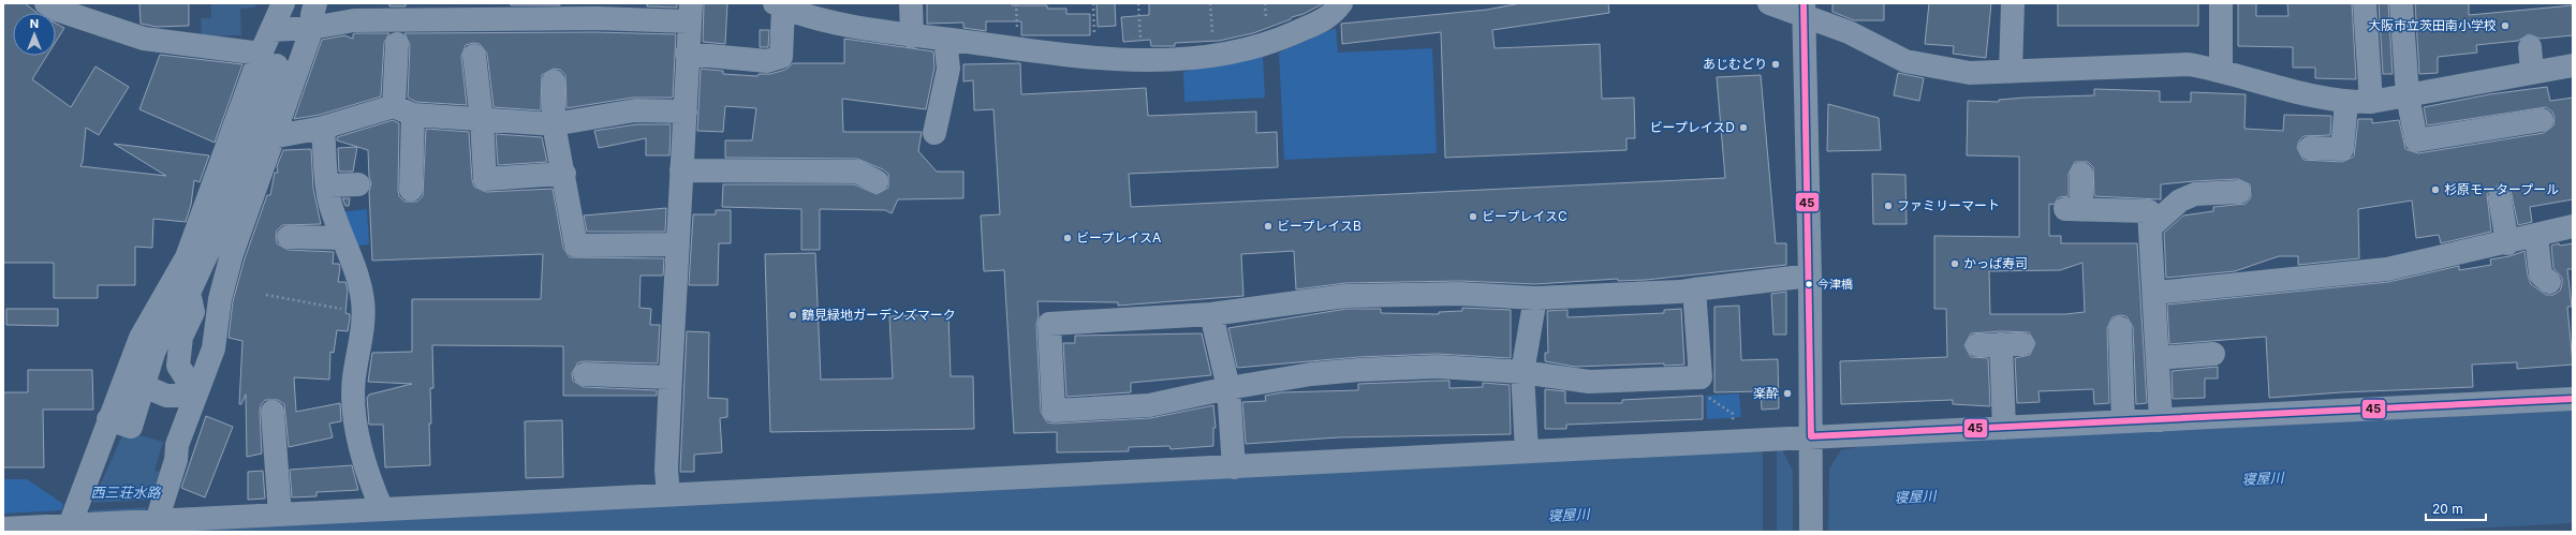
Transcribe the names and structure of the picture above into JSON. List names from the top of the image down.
{
  "water": ["寝屋川", "西三荘水路"],
  "places": [
    "大阪市立茨田南小学校",
    "あじむどり",
    "ビープレイスD",
    "杉原モータープール",
    "ファミリーマート",
    "ビープレイスC",
    "ビープレイスB",
    "ビープレイスA",
    "かっぱ寿司",
    "今津橋",
    "鶴見緑地ガーデンズマーク",
    "楽酔"
  ],
  "lines": ["transit line 45"],
  "scale_bar": "20 m",
  "north": "top"
}
